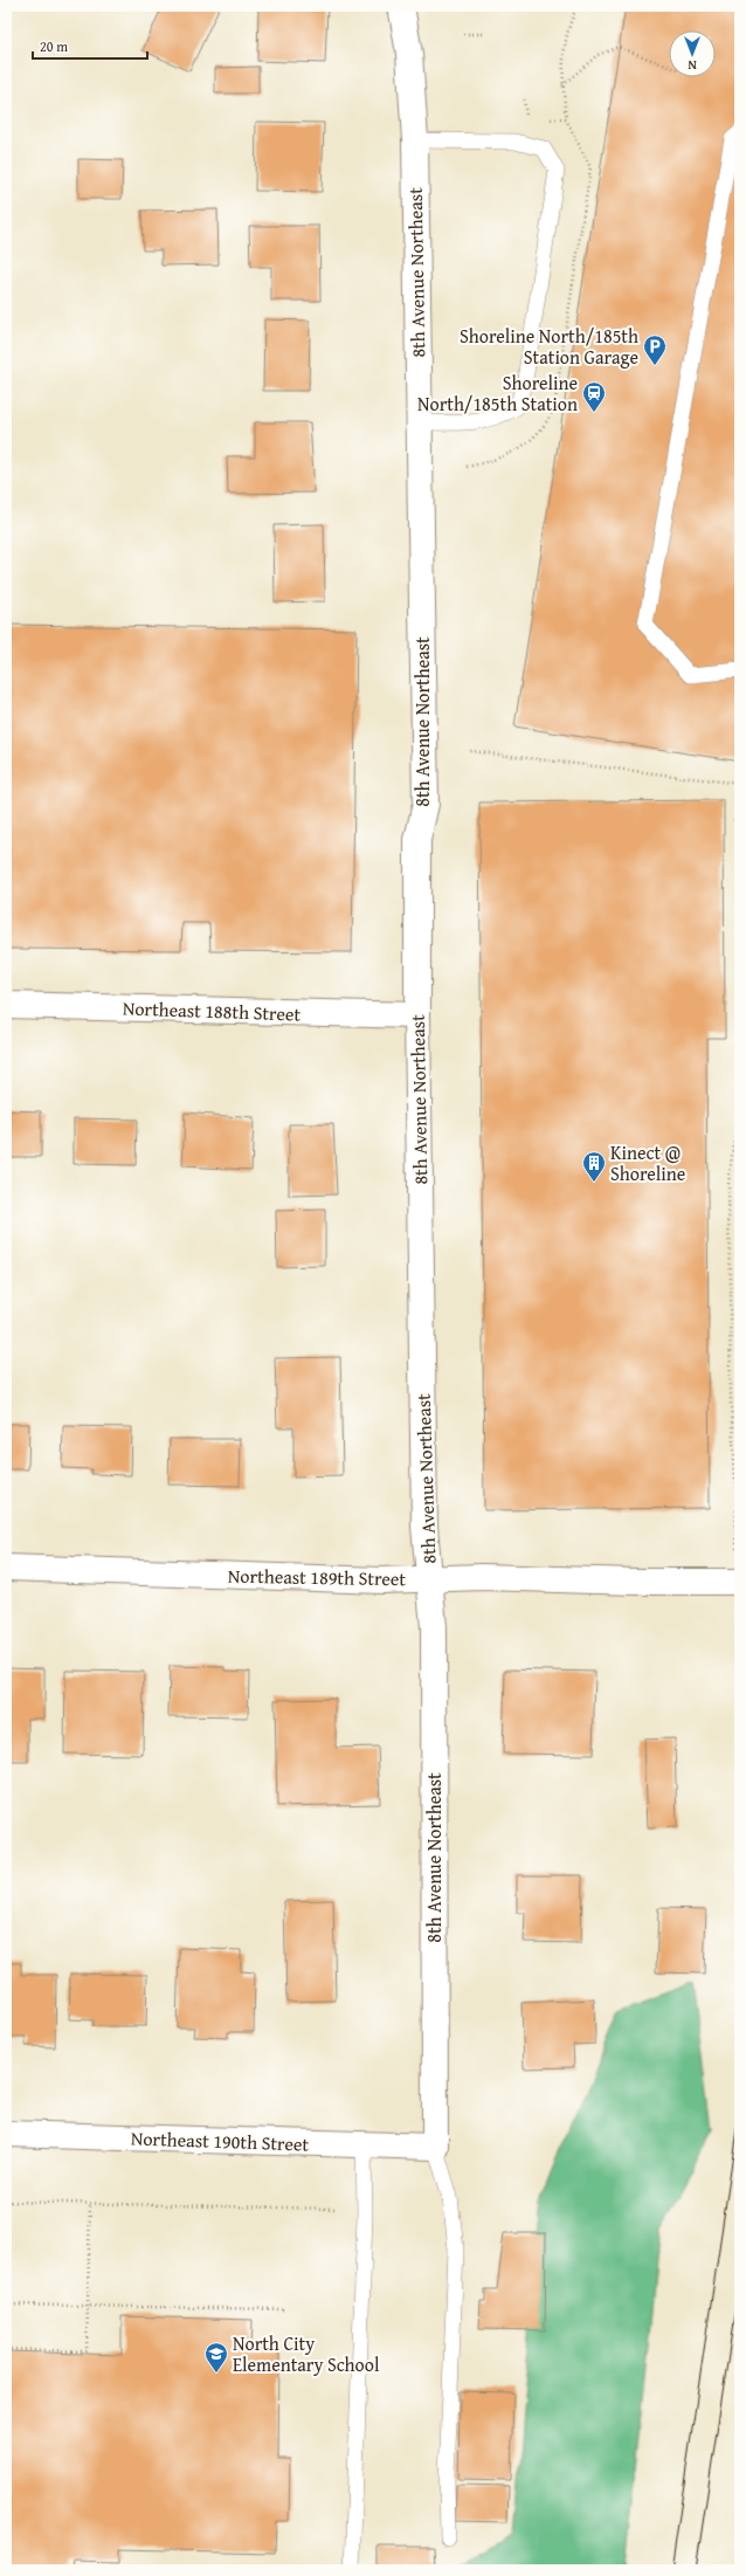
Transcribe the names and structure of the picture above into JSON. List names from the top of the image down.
{
  "streets": {
    "street": [
      "8th Avenue Northeast",
      "Northeast 188th Street",
      "Northeast 189th Street",
      "Northeast 190th Street"
    ]
  },
  "crossings": [
    ["8th Avenue Northeast", "Northeast 188th Street"],
    ["8th Avenue Northeast", "Northeast 189th Street"],
    ["8th Avenue Northeast", "Northeast 190th Street"]
  ],
  "places": {
    "parking": ["Shoreline North/185th Station Garage"],
    "station": ["Shoreline North/185th Station"],
    "building": ["Kinect @ Shoreline"],
    "school or university": ["North City Elementary School"]
  },
  "scale_bar": "20 m",
  "north": "bottom"
}
